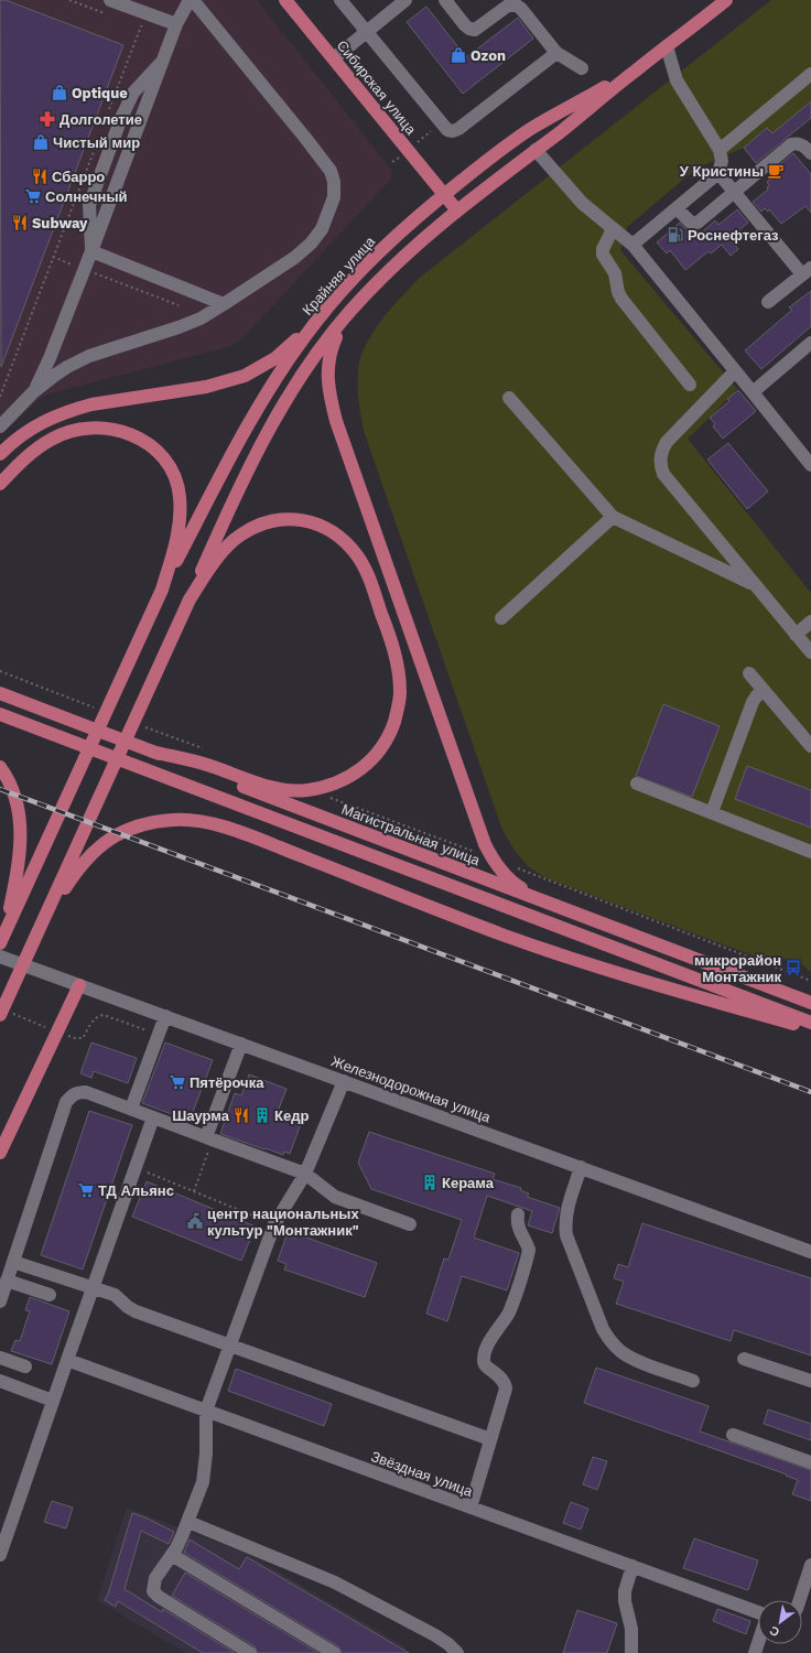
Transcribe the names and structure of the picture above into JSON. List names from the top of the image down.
{
  "streets": {
    "main road": ["Сибирская улица", "Крайняя улица", "Магистральная улица"],
    "street": ["Железнодорожная улица", "Звёздная улица"]
  },
  "crossings": [
    ["Сибирская улица", "Крайняя улица"]
  ],
  "places": {
    "shop": ["Ozon", "Optique", "Чистый мир"],
    "pharmacy": ["Долголетие"],
    "cafe": ["У Кристины"],
    "restaurant": ["Сбарро", "Subway", "Шаурма"],
    "supermarket": ["Солнечный", "Пятёрочка", "ТД Альянс"],
    "fuel station": ["Роснефтегаз"],
    "bus stop": ["микрорайон Монтажник"],
    "building": ["Кедр", "Керама"],
    "public building": ["центр национальных культур \"Монтажник\""]
  },
  "north": "bottom left"
}
